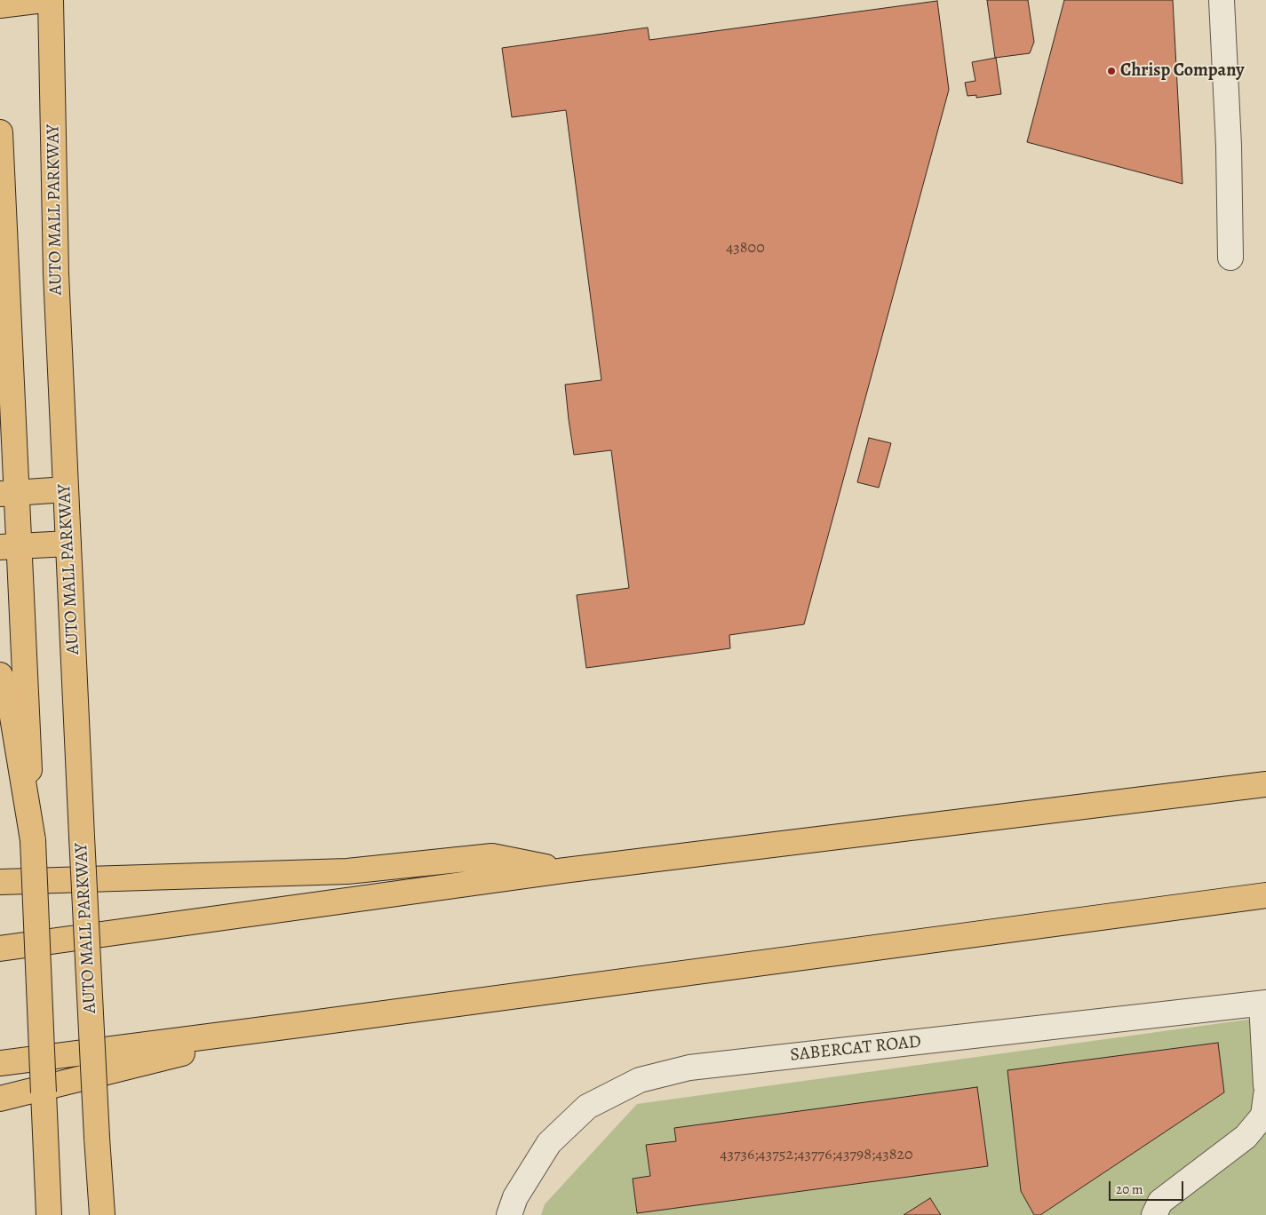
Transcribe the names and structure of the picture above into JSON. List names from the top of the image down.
{
  "streets": {
    "main road": ["AUTO MALL PARKWAY"],
    "street": ["SABERCAT ROAD"]
  },
  "places": ["Chrisp Company"],
  "house_numbers": ["43800", "43736;43752;43776;43798;43820"],
  "scale_bar": "20 m"
}
